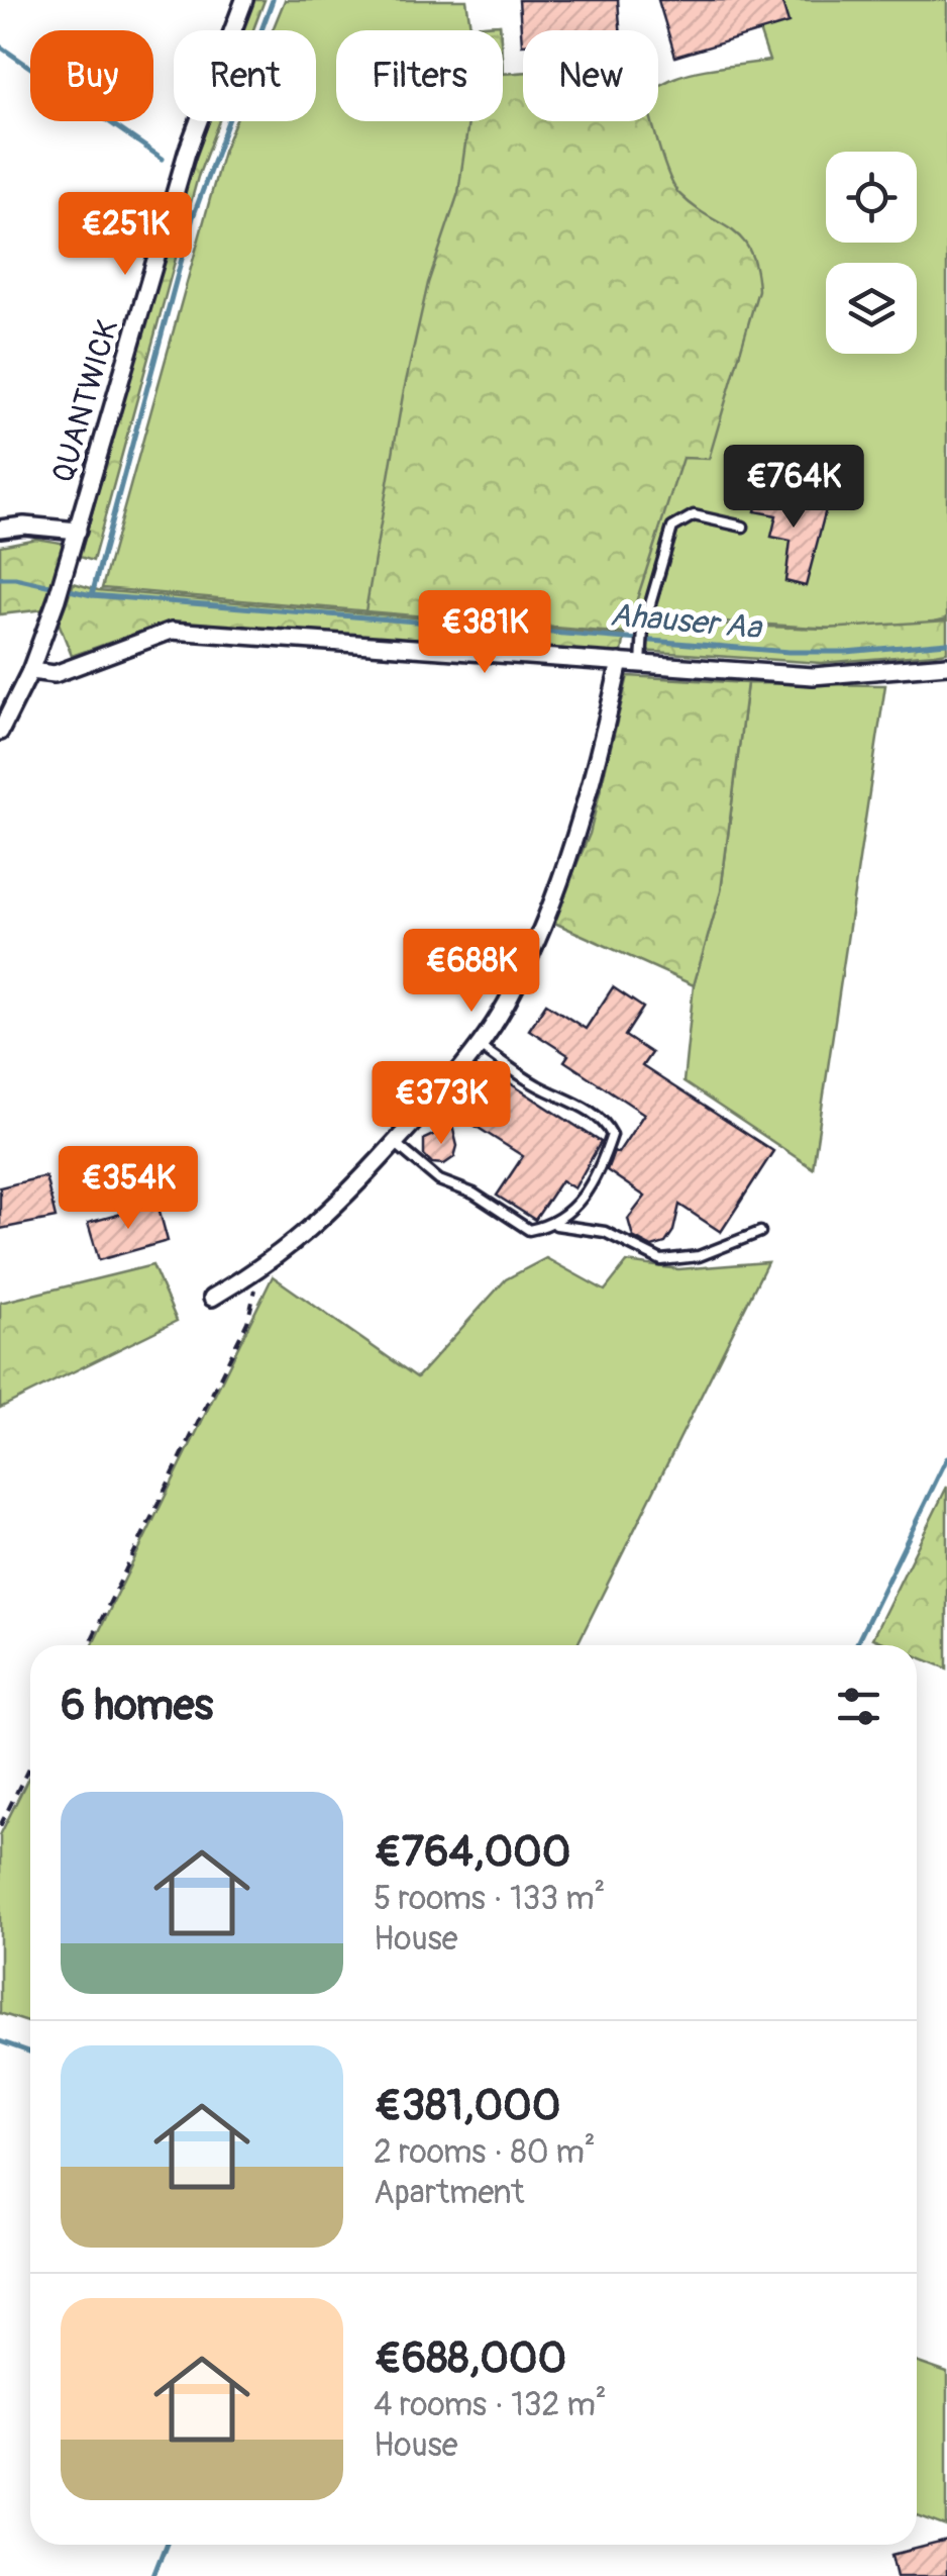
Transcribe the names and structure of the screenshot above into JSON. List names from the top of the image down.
{
  "streets": {
    "street": ["QUANTWICK"]
  },
  "water": ["Ahauser Aa"],
  "page": {
    "chip": [
      "Buy",
      "Rent",
      "Filters",
      "New"
    ],
    "price": [
      "€251K",
      "€764K",
      "€381K",
      "€688K",
      "€373K",
      "€354K"
    ],
    "heading": "6 homes",
    "list": [
      {
        "name": "€764,000",
        "note": "5 rooms · 133 m² · House"
      },
      {
        "name": "€381,000",
        "note": "2 rooms · 80 m² · Apartment"
      },
      {
        "name": "€688,000",
        "note": "4 rooms · 132 m² · House"
      }
    ]
  }
}
